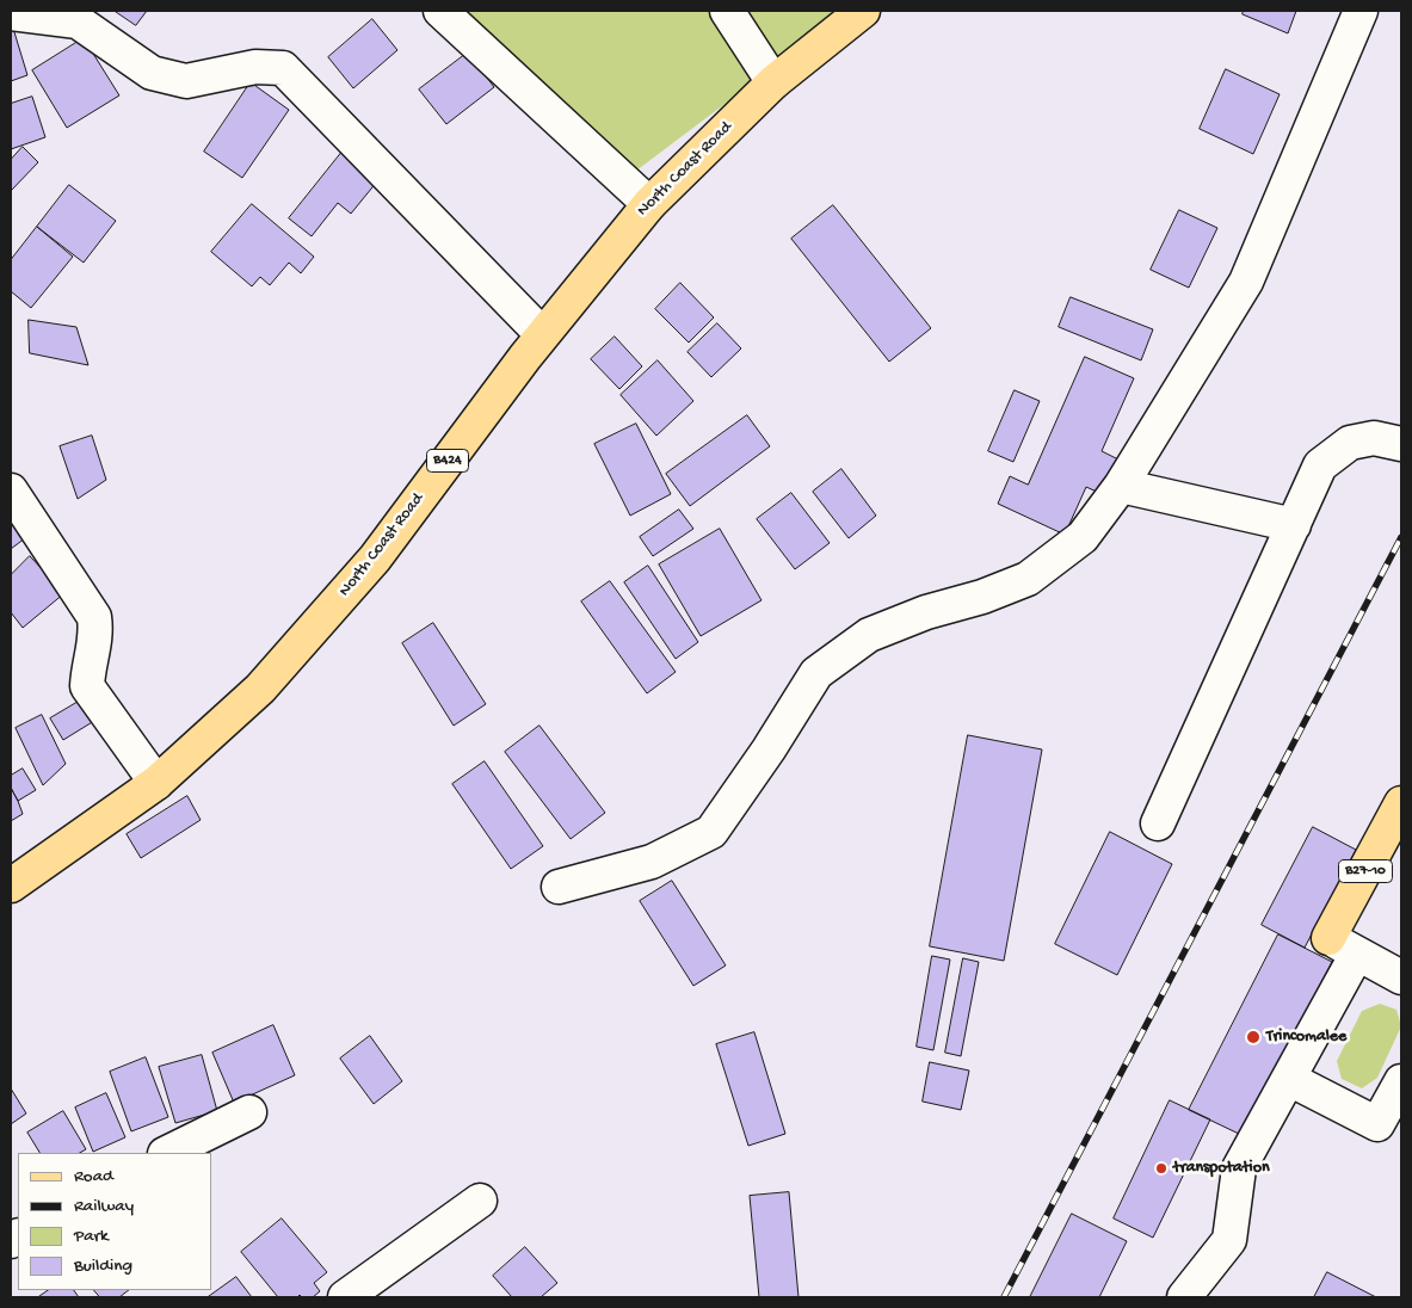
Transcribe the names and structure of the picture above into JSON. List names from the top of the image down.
{
  "streets": {
    "main road": ["North Coast Road", "B424", "B27-10"]
  },
  "places": ["Trincomalee", "transpotation"],
  "legend": [
    "Road",
    "Railway",
    "Park",
    "Building"
  ]
}
